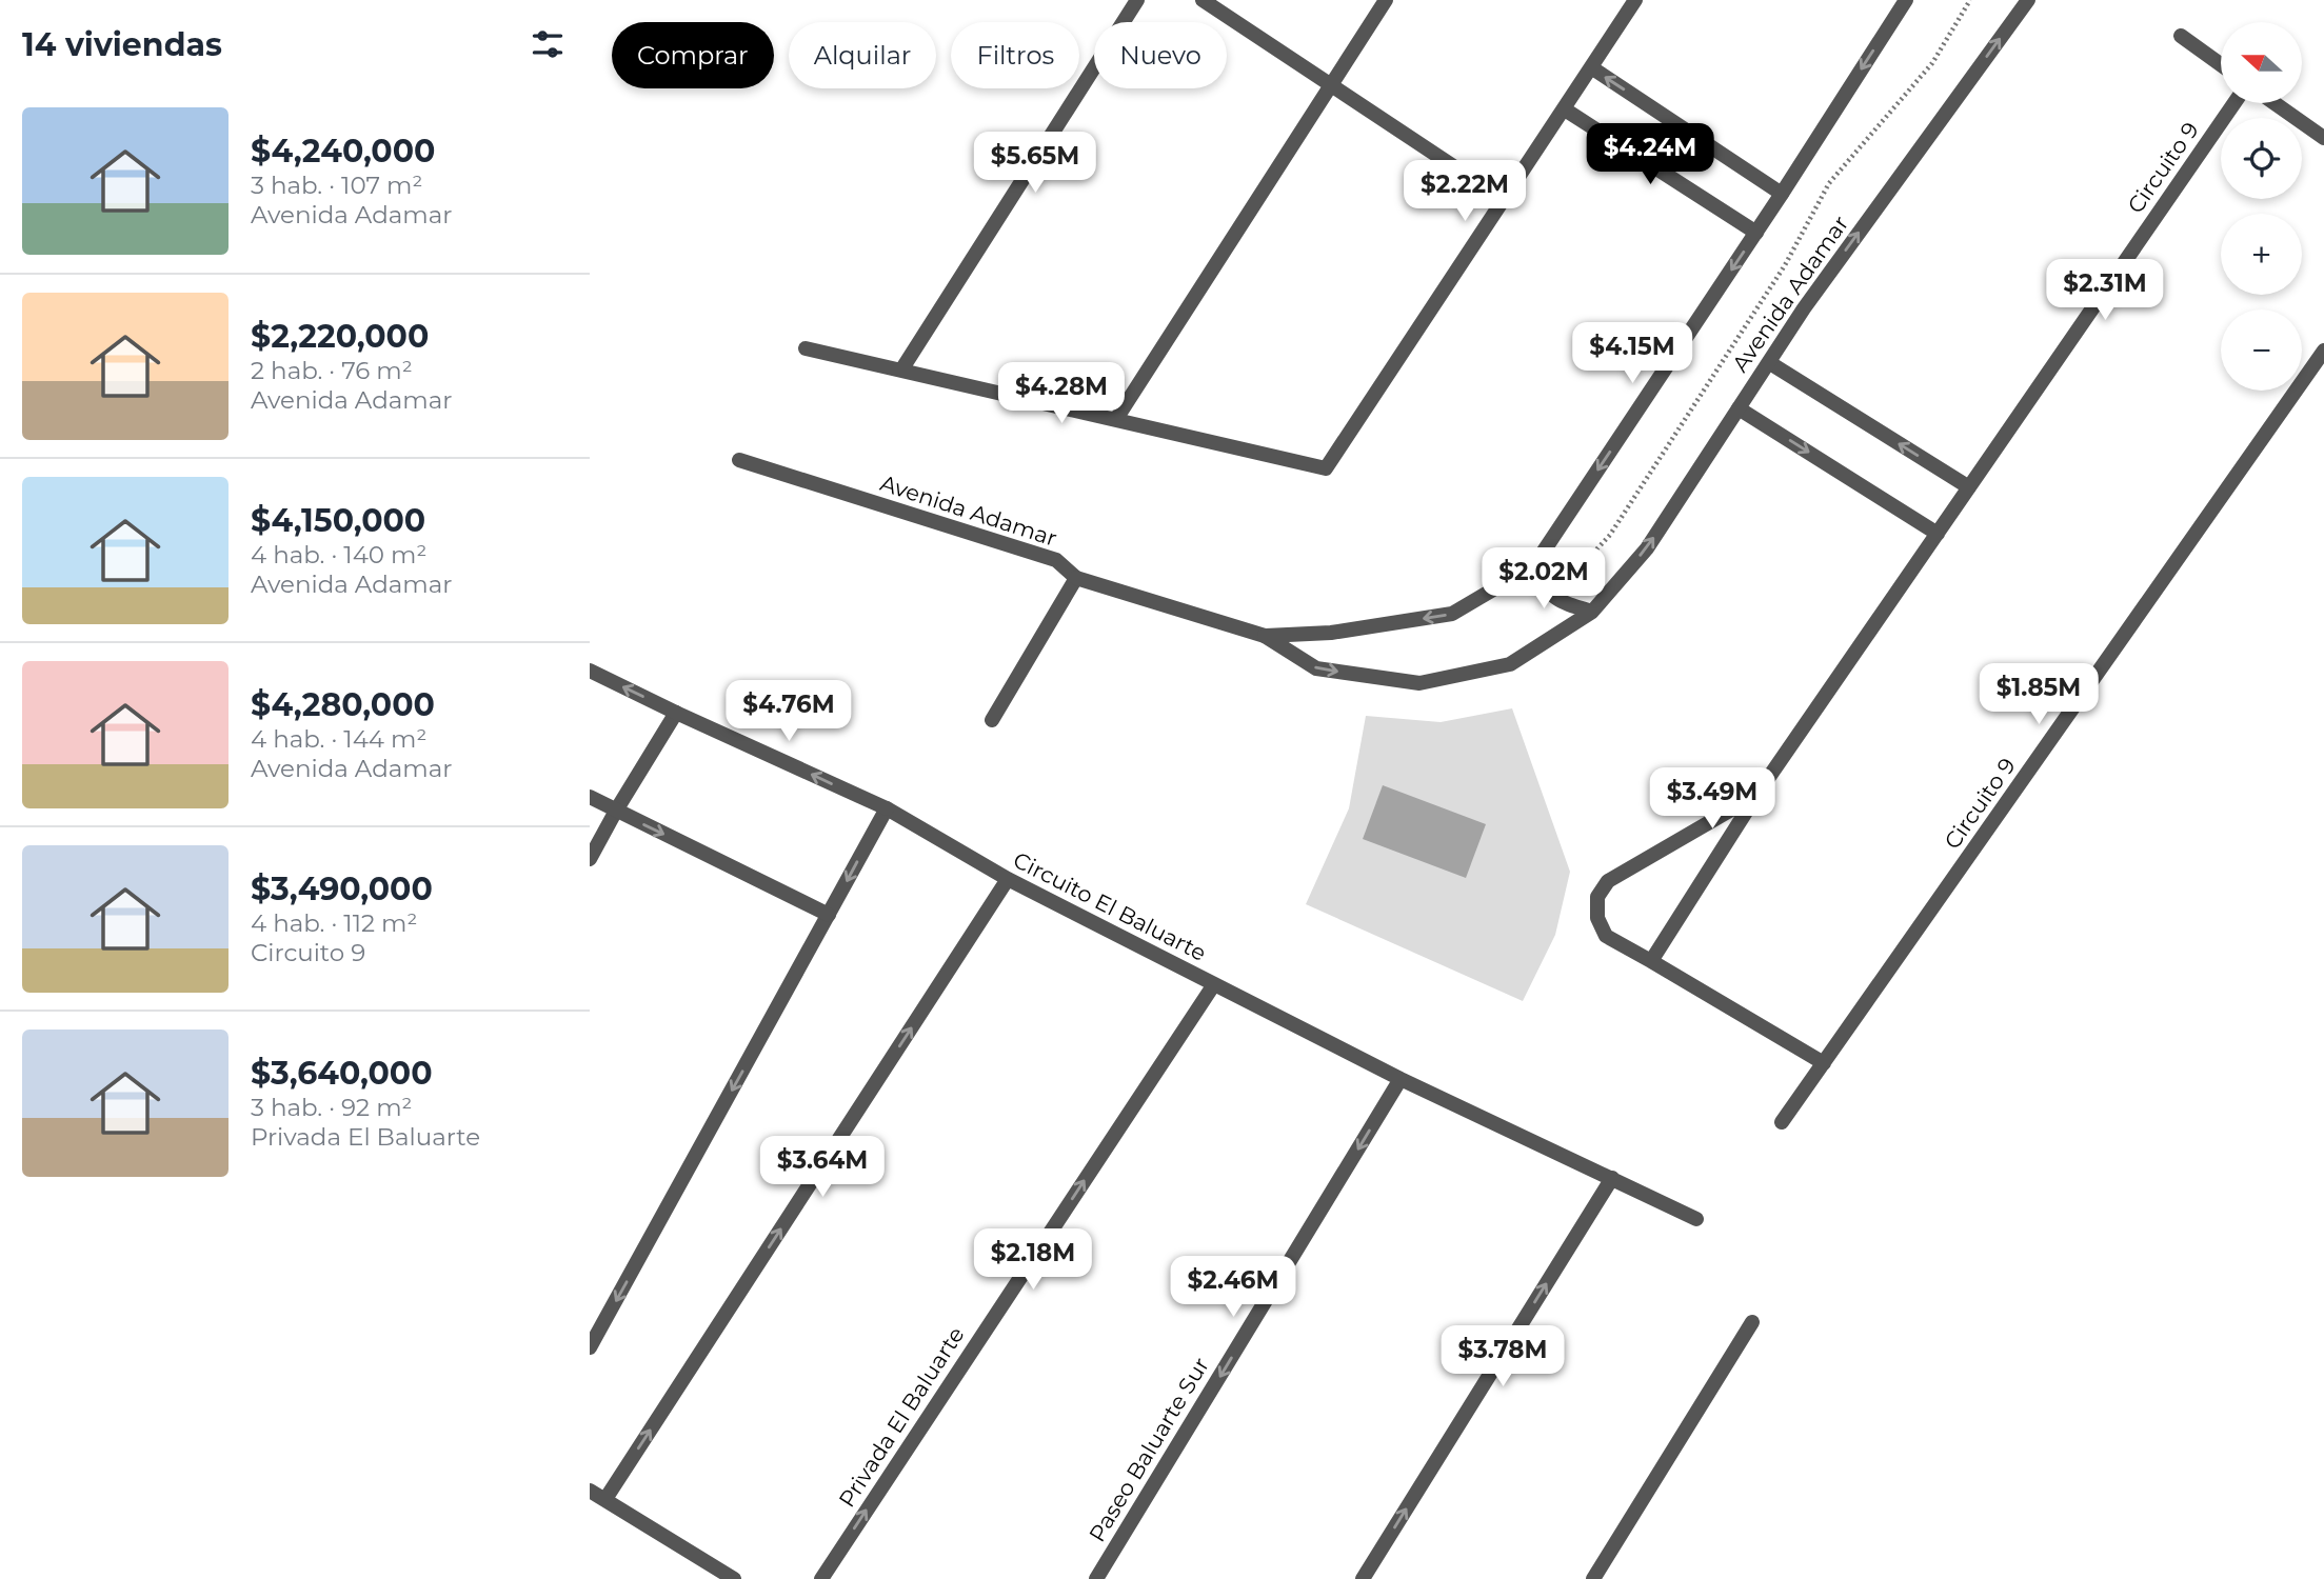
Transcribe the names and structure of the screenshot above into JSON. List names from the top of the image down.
{
  "streets": {
    "street": [
      "Circuito 9",
      "Avenida Adamar",
      "Circuito El Baluarte",
      "Privada El Baluarte",
      "Paseo Baluarte Sur"
    ]
  },
  "crossings": [
    ["Circuito El Baluarte", "Privada El Baluarte"],
    ["Circuito El Baluarte", "Paseo Baluarte Sur"]
  ],
  "one_way": ["Privada El Baluarte", "Paseo Baluarte Sur"],
  "north": "left",
  "page": {
    "heading": "14 viviendas",
    "map_buttons": ["+", "−"],
    "chip": [
      "Comprar",
      "Alquilar",
      "Filtros",
      "Nuevo"
    ],
    "list": [
      {
        "name": "$4,240,000",
        "note": "3 hab. · 107 m² · Avenida Adamar"
      },
      {
        "name": "$2,220,000",
        "note": "2 hab. · 76 m² · Avenida Adamar"
      },
      {
        "name": "$4,150,000",
        "note": "4 hab. · 140 m² · Avenida Adamar"
      },
      {
        "name": "$4,280,000",
        "note": "4 hab. · 144 m² · Avenida Adamar"
      },
      {
        "name": "$3,490,000",
        "note": "4 hab. · 112 m² · Circuito 9"
      },
      {
        "name": "$3,640,000",
        "note": "3 hab. · 92 m² · Privada El Baluarte"
      }
    ],
    "price": [
      "$4.24M",
      "$5.65M",
      "$2.22M",
      "$2.31M",
      "$4.15M",
      "$4.28M",
      "$2.02M",
      "$1.85M",
      "$4.76M",
      "$3.49M",
      "$3.64M",
      "$2.18M",
      "$2.46M",
      "$3.78M"
    ]
  }
}
